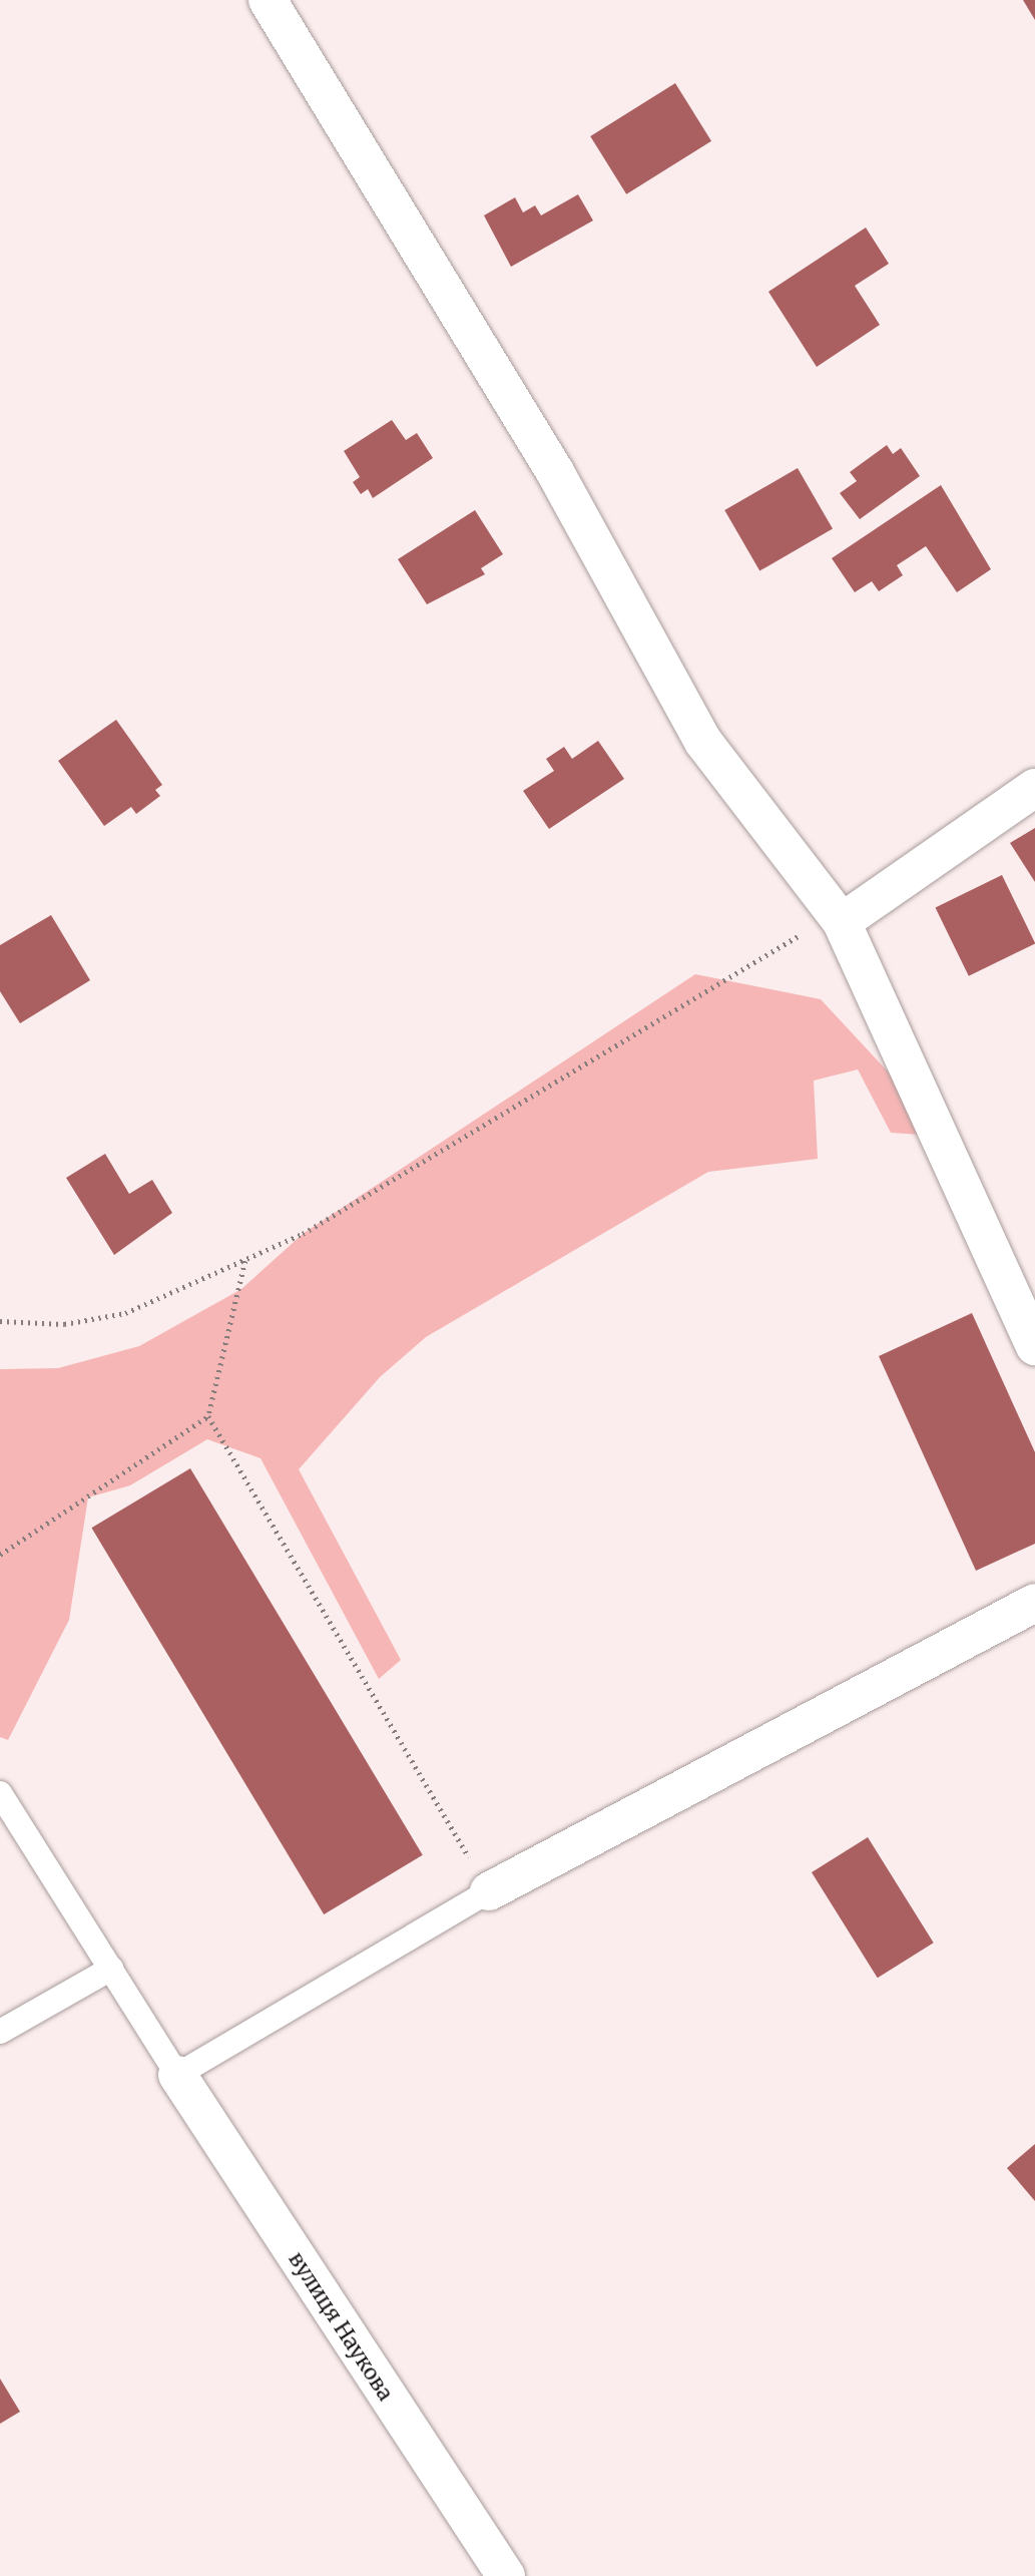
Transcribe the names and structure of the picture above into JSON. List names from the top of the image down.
{
  "streets": {
    "street": ["вулиця Наукова"]
  }
}
